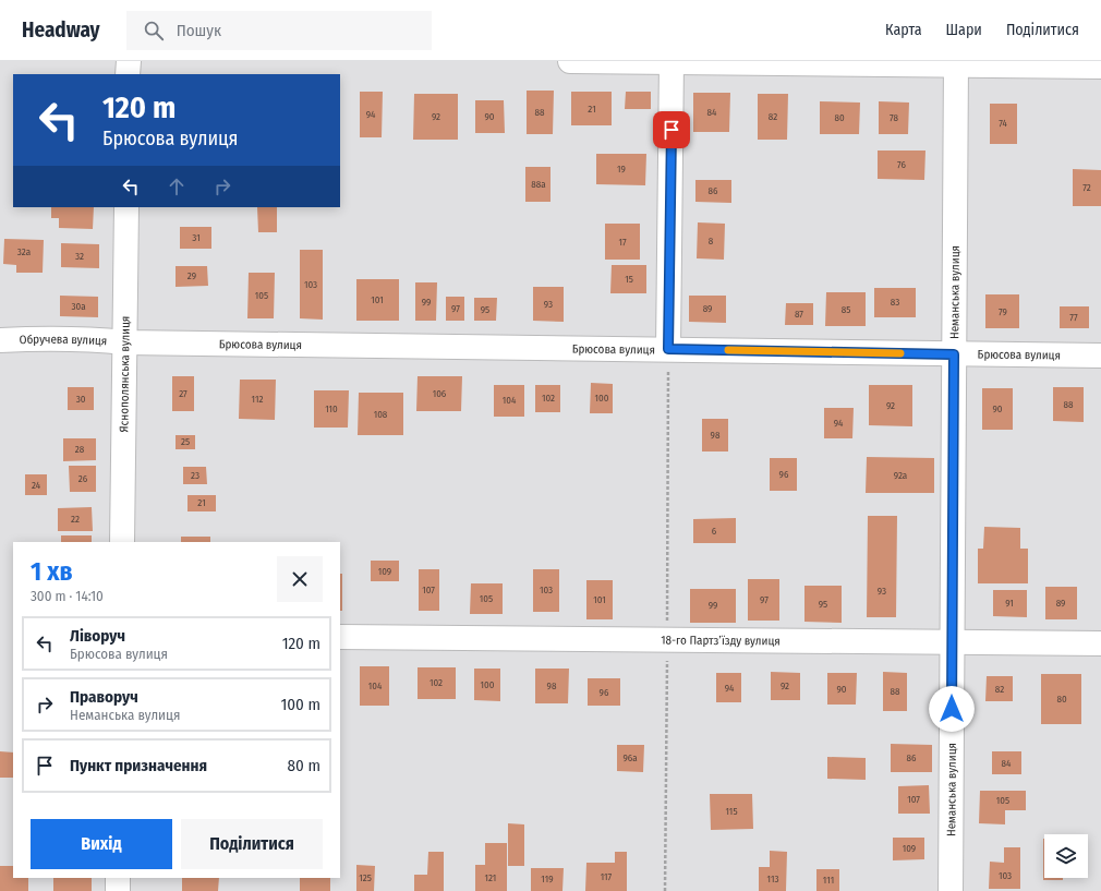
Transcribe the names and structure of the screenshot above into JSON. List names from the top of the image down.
{
  "streets": {
    "street": [
      "Неманська вулиця",
      "Обручева вулиця",
      "Брюсова вулиця",
      "Яснополянська вулиця",
      "18-го Партз’їзду вулиця"
    ]
  },
  "crossings": [
    ["Неманська вулиця", "Брюсова вулиця"],
    ["Неманська вулиця", "18-го Партз’їзду вулиця"],
    ["Обручева вулиця", "Брюсова вулиця"],
    ["Обручева вулиця", "Яснополянська вулиця"],
    ["Брюсова вулиця", "Яснополянська вулиця"]
  ],
  "house_numbers": [
    "21",
    "88",
    "84",
    "94",
    "92",
    "90",
    "82",
    "80",
    "78",
    "74",
    "76",
    "19",
    "88а",
    "72",
    "86",
    "31",
    "8",
    "17",
    "32а",
    "32",
    "29",
    "15",
    "103",
    "105",
    "101",
    "99",
    "83",
    "93",
    "30а",
    "97",
    "89",
    "95",
    "85",
    "79",
    "87",
    "77",
    "27",
    "106",
    "102",
    "100",
    "30",
    "112",
    "104",
    "88",
    "92",
    "110",
    "90",
    "108",
    "94",
    "98",
    "25",
    "28",
    "96",
    "23",
    "92а",
    "26",
    "24",
    "21",
    "22",
    "6",
    "109",
    "107",
    "103",
    "93",
    "105",
    "101",
    "97",
    "91",
    "89",
    "95",
    "99",
    "102",
    "100",
    "104",
    "98",
    "92",
    "94",
    "90",
    "82",
    "88",
    "96",
    "80",
    "96а",
    "86",
    "84",
    "107",
    "105",
    "115",
    "109",
    "103",
    "117",
    "125",
    "121",
    "119",
    "113",
    "111"
  ],
  "page": {
    "header": "Headway",
    "search": "Пошук",
    "nav": ["Карта", "Шари", "Поділитися"],
    "turn": ["120 m", "Брюсова вулиця"],
    "heading": ["1 хв", "300 m · 14:10"],
    "list": [
      {
        "name": "Ліворуч",
        "note": "Брюсова вулиця",
        "value": "120 m"
      },
      {
        "name": "Праворуч",
        "note": "Неманська вулиця",
        "value": "100 m"
      },
      {
        "name": "Пункт призначення",
        "value": "80 m"
      }
    ],
    "buttons": ["Вихід", "Поділитися"]
  }
}
